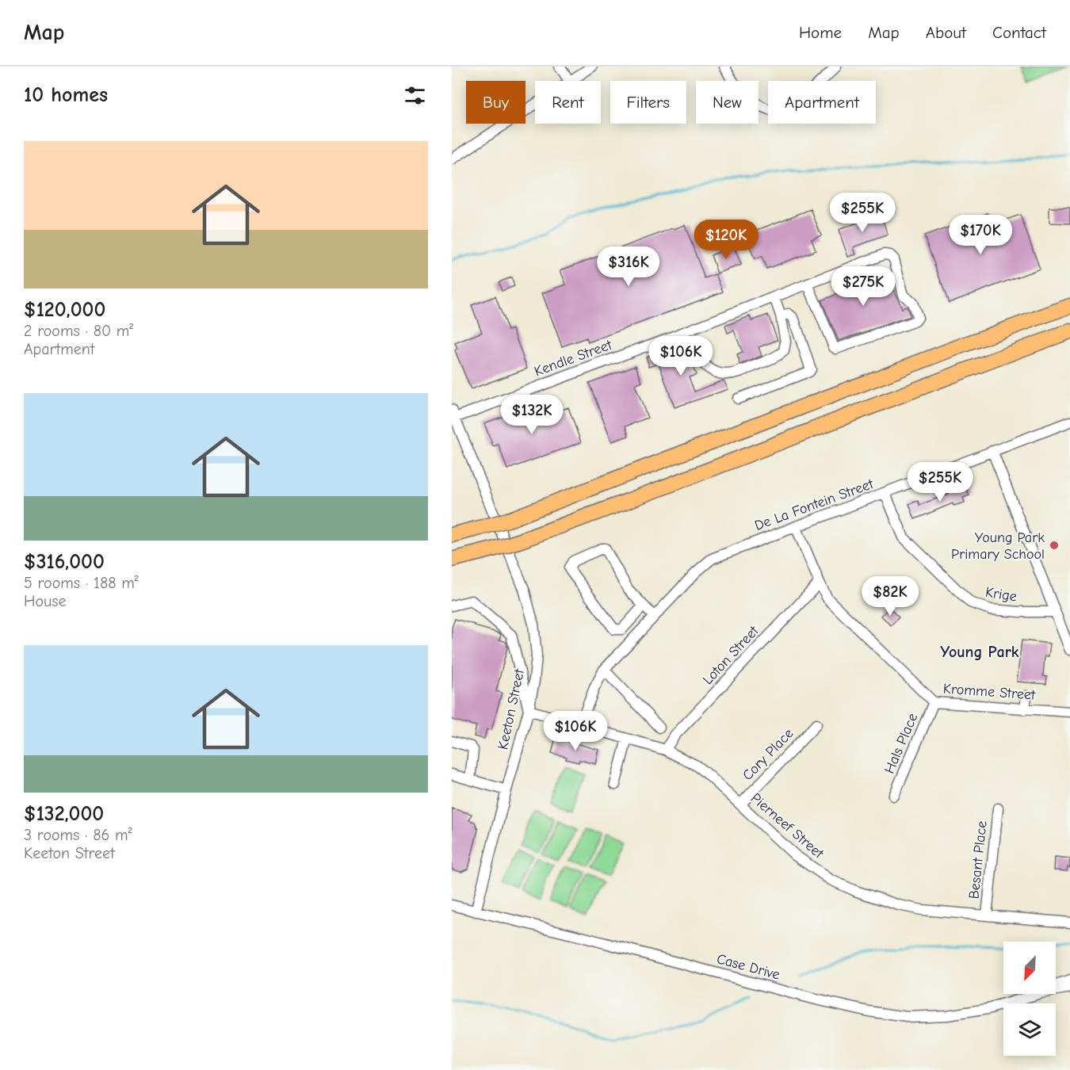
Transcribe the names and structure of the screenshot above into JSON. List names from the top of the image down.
{
  "streets": {
    "street": [
      "Kendle Street",
      "De La Fontein Street",
      "Krige",
      "Loton Street",
      "Kromme Street",
      "Keeton Street",
      "Hals Place",
      "Cory Place",
      "Pierneef Street",
      "Besant Place",
      "Case Drive"
    ]
  },
  "crossings": [
    ["Kendle Street", "Keeton Street"],
    ["De La Fontein Street", "Krige"],
    ["De La Fontein Street", "Kromme Street"],
    ["De La Fontein Street", "Pierneef Street"],
    ["Loton Street", "Kromme Street"],
    ["Loton Street", "Pierneef Street"],
    ["Kromme Street", "Hals Place"],
    ["Keeton Street", "Pierneef Street"],
    ["Keeton Street", "Case Drive"],
    ["Cory Place", "Pierneef Street"],
    ["Pierneef Street", "Besant Place"]
  ],
  "districts": ["Young Park"],
  "places": ["Young Park Primary School"],
  "north": "bottom left",
  "page": {
    "header": "Map",
    "nav": [
      "Home",
      "Map",
      "About",
      "Contact"
    ],
    "heading": "10 homes",
    "chip": [
      "Buy",
      "Rent",
      "Filters",
      "New",
      "Apartment"
    ],
    "list": [
      {
        "name": "$120,000",
        "note": "2 rooms · 80 m² · Apartment"
      },
      {
        "name": "$316,000",
        "note": "5 rooms · 188 m² · House"
      },
      {
        "name": "$132,000",
        "note": "3 rooms · 86 m² · Keeton Street"
      }
    ],
    "price": [
      "$255K",
      "$170K",
      "$120K",
      "$316K",
      "$275K",
      "$106K",
      "$132K",
      "$255K",
      "$82K",
      "$106K"
    ]
  }
}
